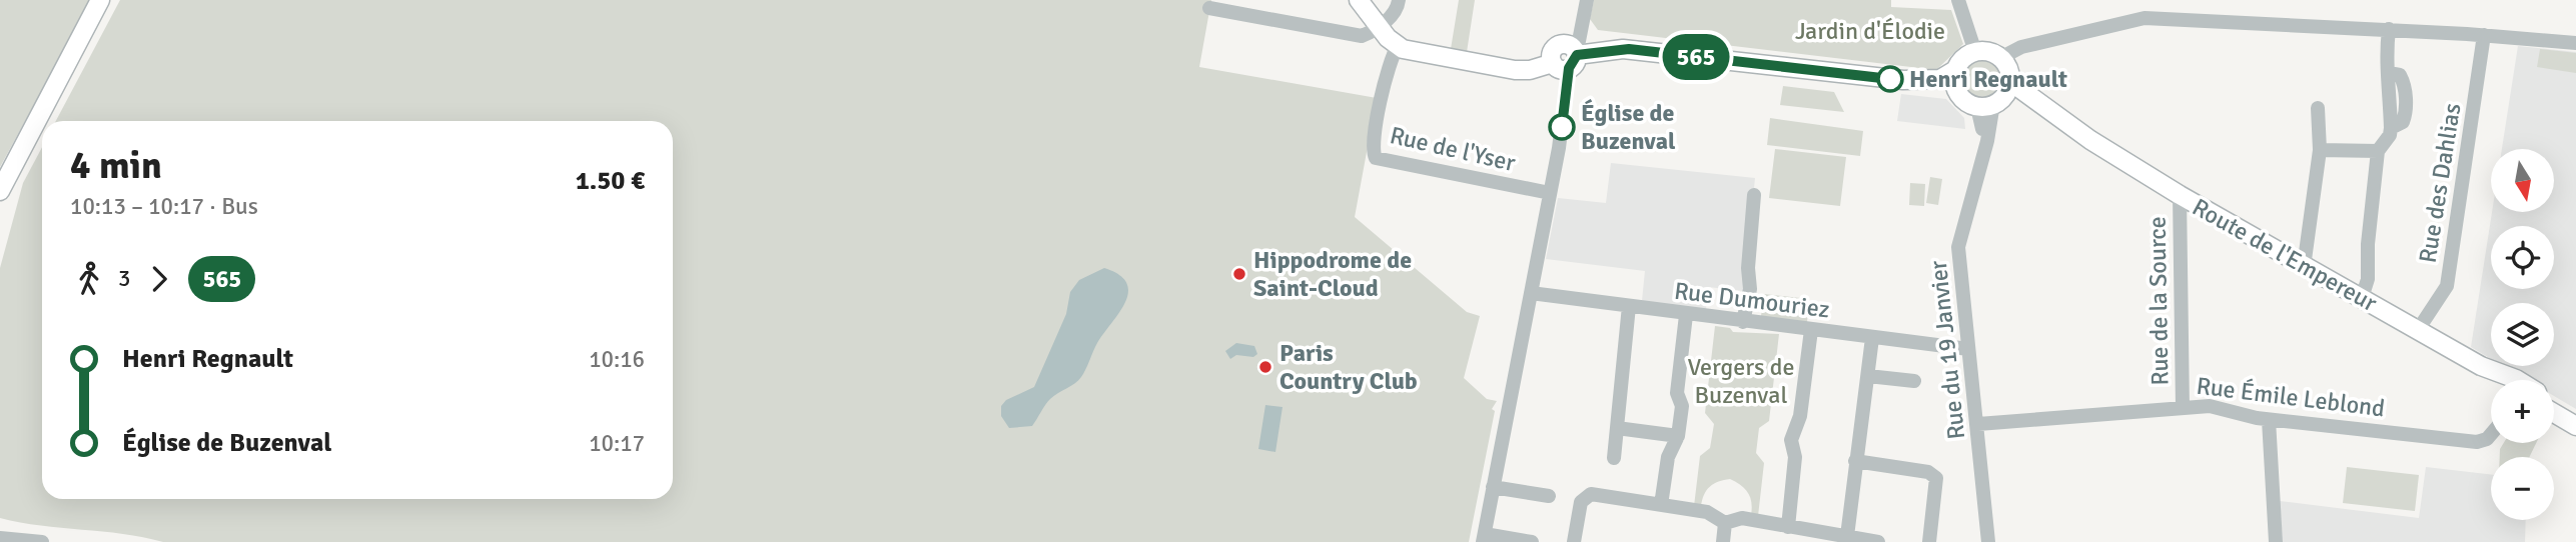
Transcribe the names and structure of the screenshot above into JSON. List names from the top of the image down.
{
  "streets": {
    "main road": ["Route de l'Empereur"],
    "street": [
      "Rue de l'Yser",
      "Rue des Dahlias",
      "Rue Dumouriez",
      "Rue de la Source",
      "Rue du 19 Janvier",
      "Rue Émile Leblond"
    ]
  },
  "crossings": [
    ["Rue des Dahlias", "Route de l'Empereur"],
    ["Route de l'Empereur", "Rue de la Source"],
    ["Route de l'Empereur", "Rue du 19 Janvier"],
    ["Rue Dumouriez", "Rue du 19 Janvier"],
    ["Rue de la Source", "Rue Émile Leblond"],
    ["Rue du 19 Janvier", "Rue Émile Leblond"]
  ],
  "parks": ["Jardin d'Élodie", "Vergers de Buzenval"],
  "places": [
    "Henri Regnault",
    "Église de Buzenval",
    "Hippodrome de Saint-Cloud",
    "Paris Country Club"
  ],
  "lines": ["bus line 565"],
  "north": "bottom",
  "page": {
    "on_map": "565",
    "heading": ["4 min", "10:13 – 10:17 · Bus", "1.50 €"],
    "map_buttons": ["+", "−"],
    "legs": ["3", "565"],
    "list": [
      {
        "name": "Henri Regnault",
        "value": "10:16"
      },
      {
        "name": "Église de Buzenval",
        "value": "10:17"
      }
    ]
  }
}
